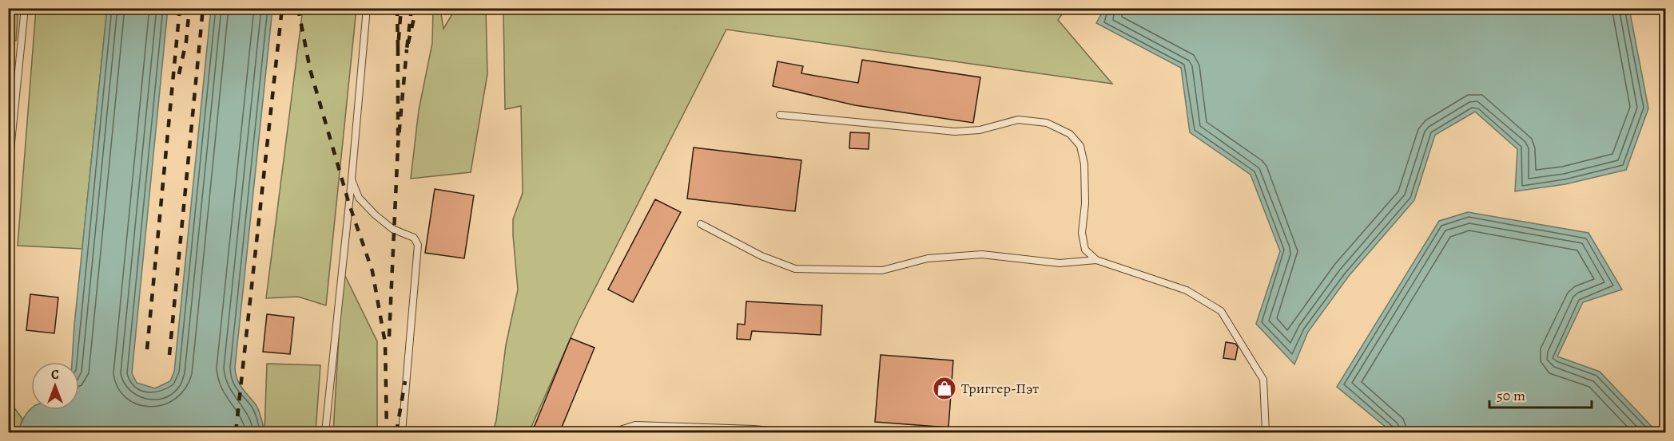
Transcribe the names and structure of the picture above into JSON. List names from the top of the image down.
{
  "places": {
    "shop": ["Триггер-Пэт"]
  },
  "scale_bar": "50 m",
  "north": "top"
}
